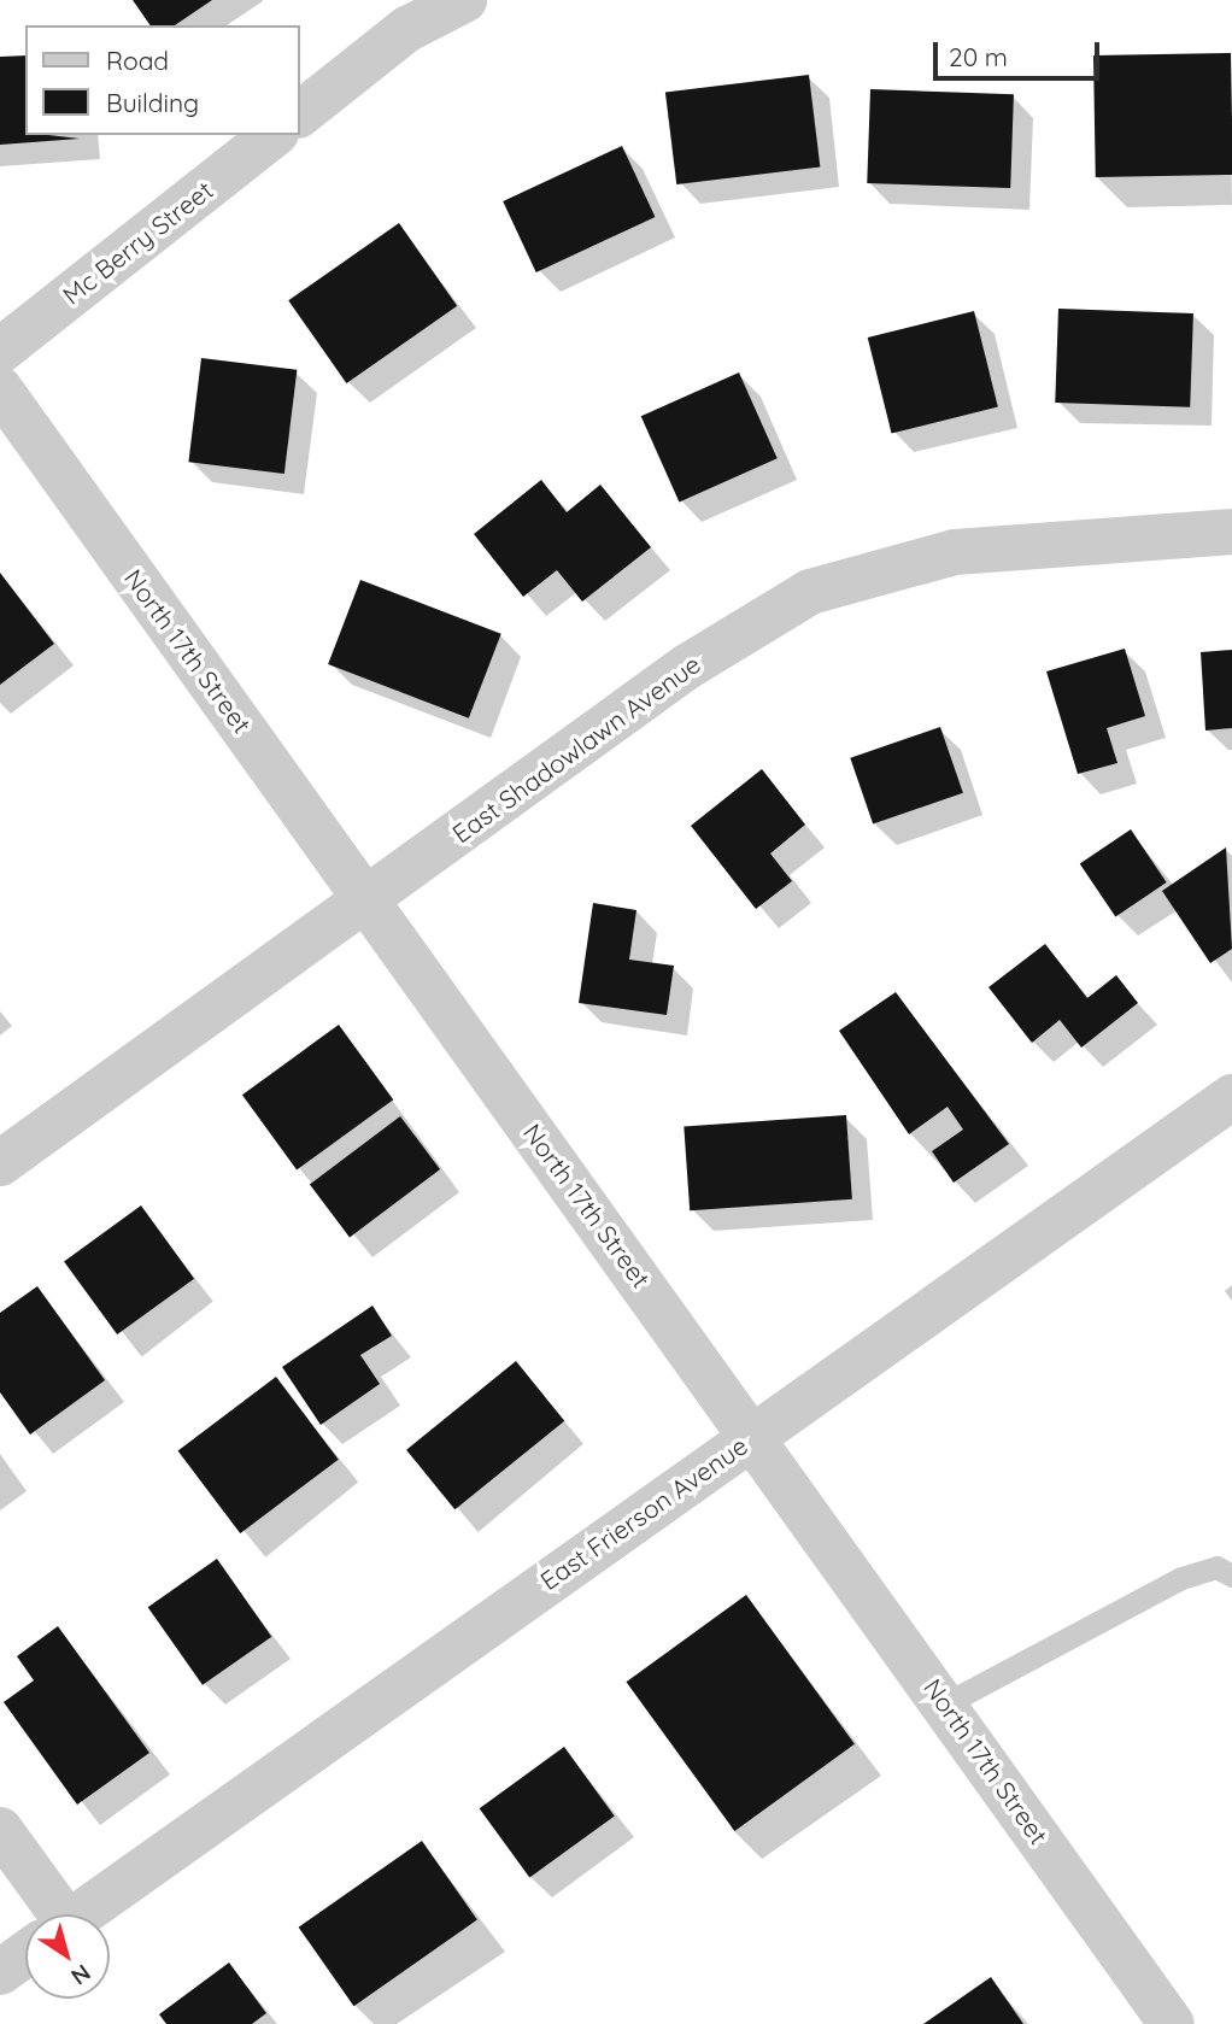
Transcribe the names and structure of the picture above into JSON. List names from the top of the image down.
{
  "streets": {
    "street": [
      "Mc Berry Street",
      "North 17th Street",
      "East Shadowlawn Avenue",
      "East Frierson Avenue"
    ]
  },
  "crossings": [
    ["North 17th Street", "East Shadowlawn Avenue"],
    ["North 17th Street", "East Frierson Avenue"]
  ],
  "legend": ["Road", "Building"],
  "scale_bar": "20 m",
  "north": "bottom right"
}
